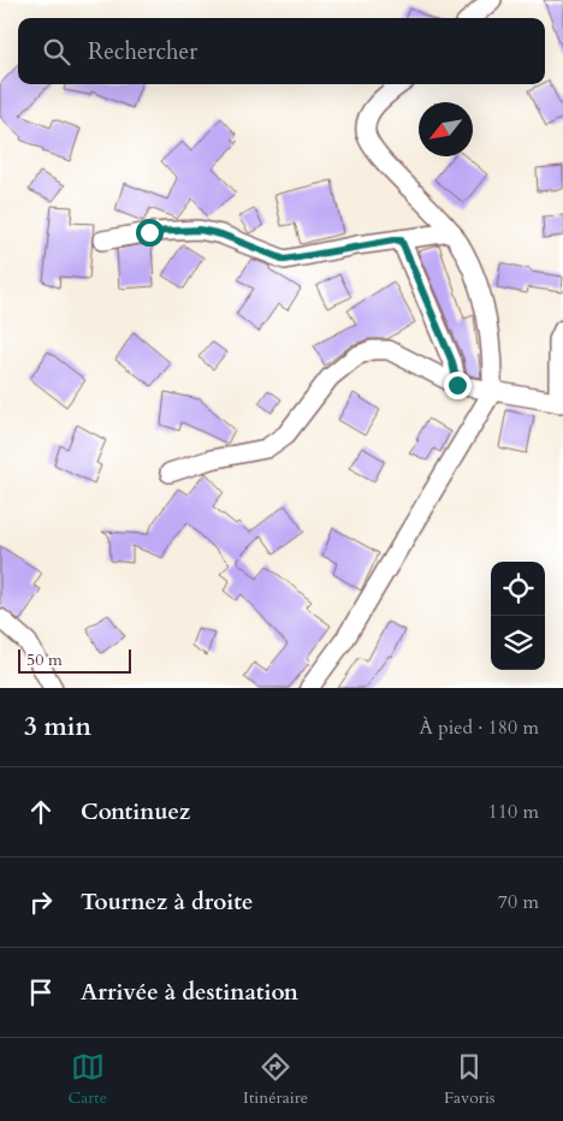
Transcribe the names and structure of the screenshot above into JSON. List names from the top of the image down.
{
  "scale_bar": "50 m",
  "north": "bottom left",
  "page": {
    "search": "Rechercher",
    "scale": "50 m",
    "heading": ["3 min", "À pied · 180 m"],
    "list": [
      ["Continuez", "110 m"],
      ["Tournez à droite", "70 m"],
      "Arrivée à destination"
    ],
    "nav": ["Carte", "Itinéraire", "Favoris"]
  }
}
